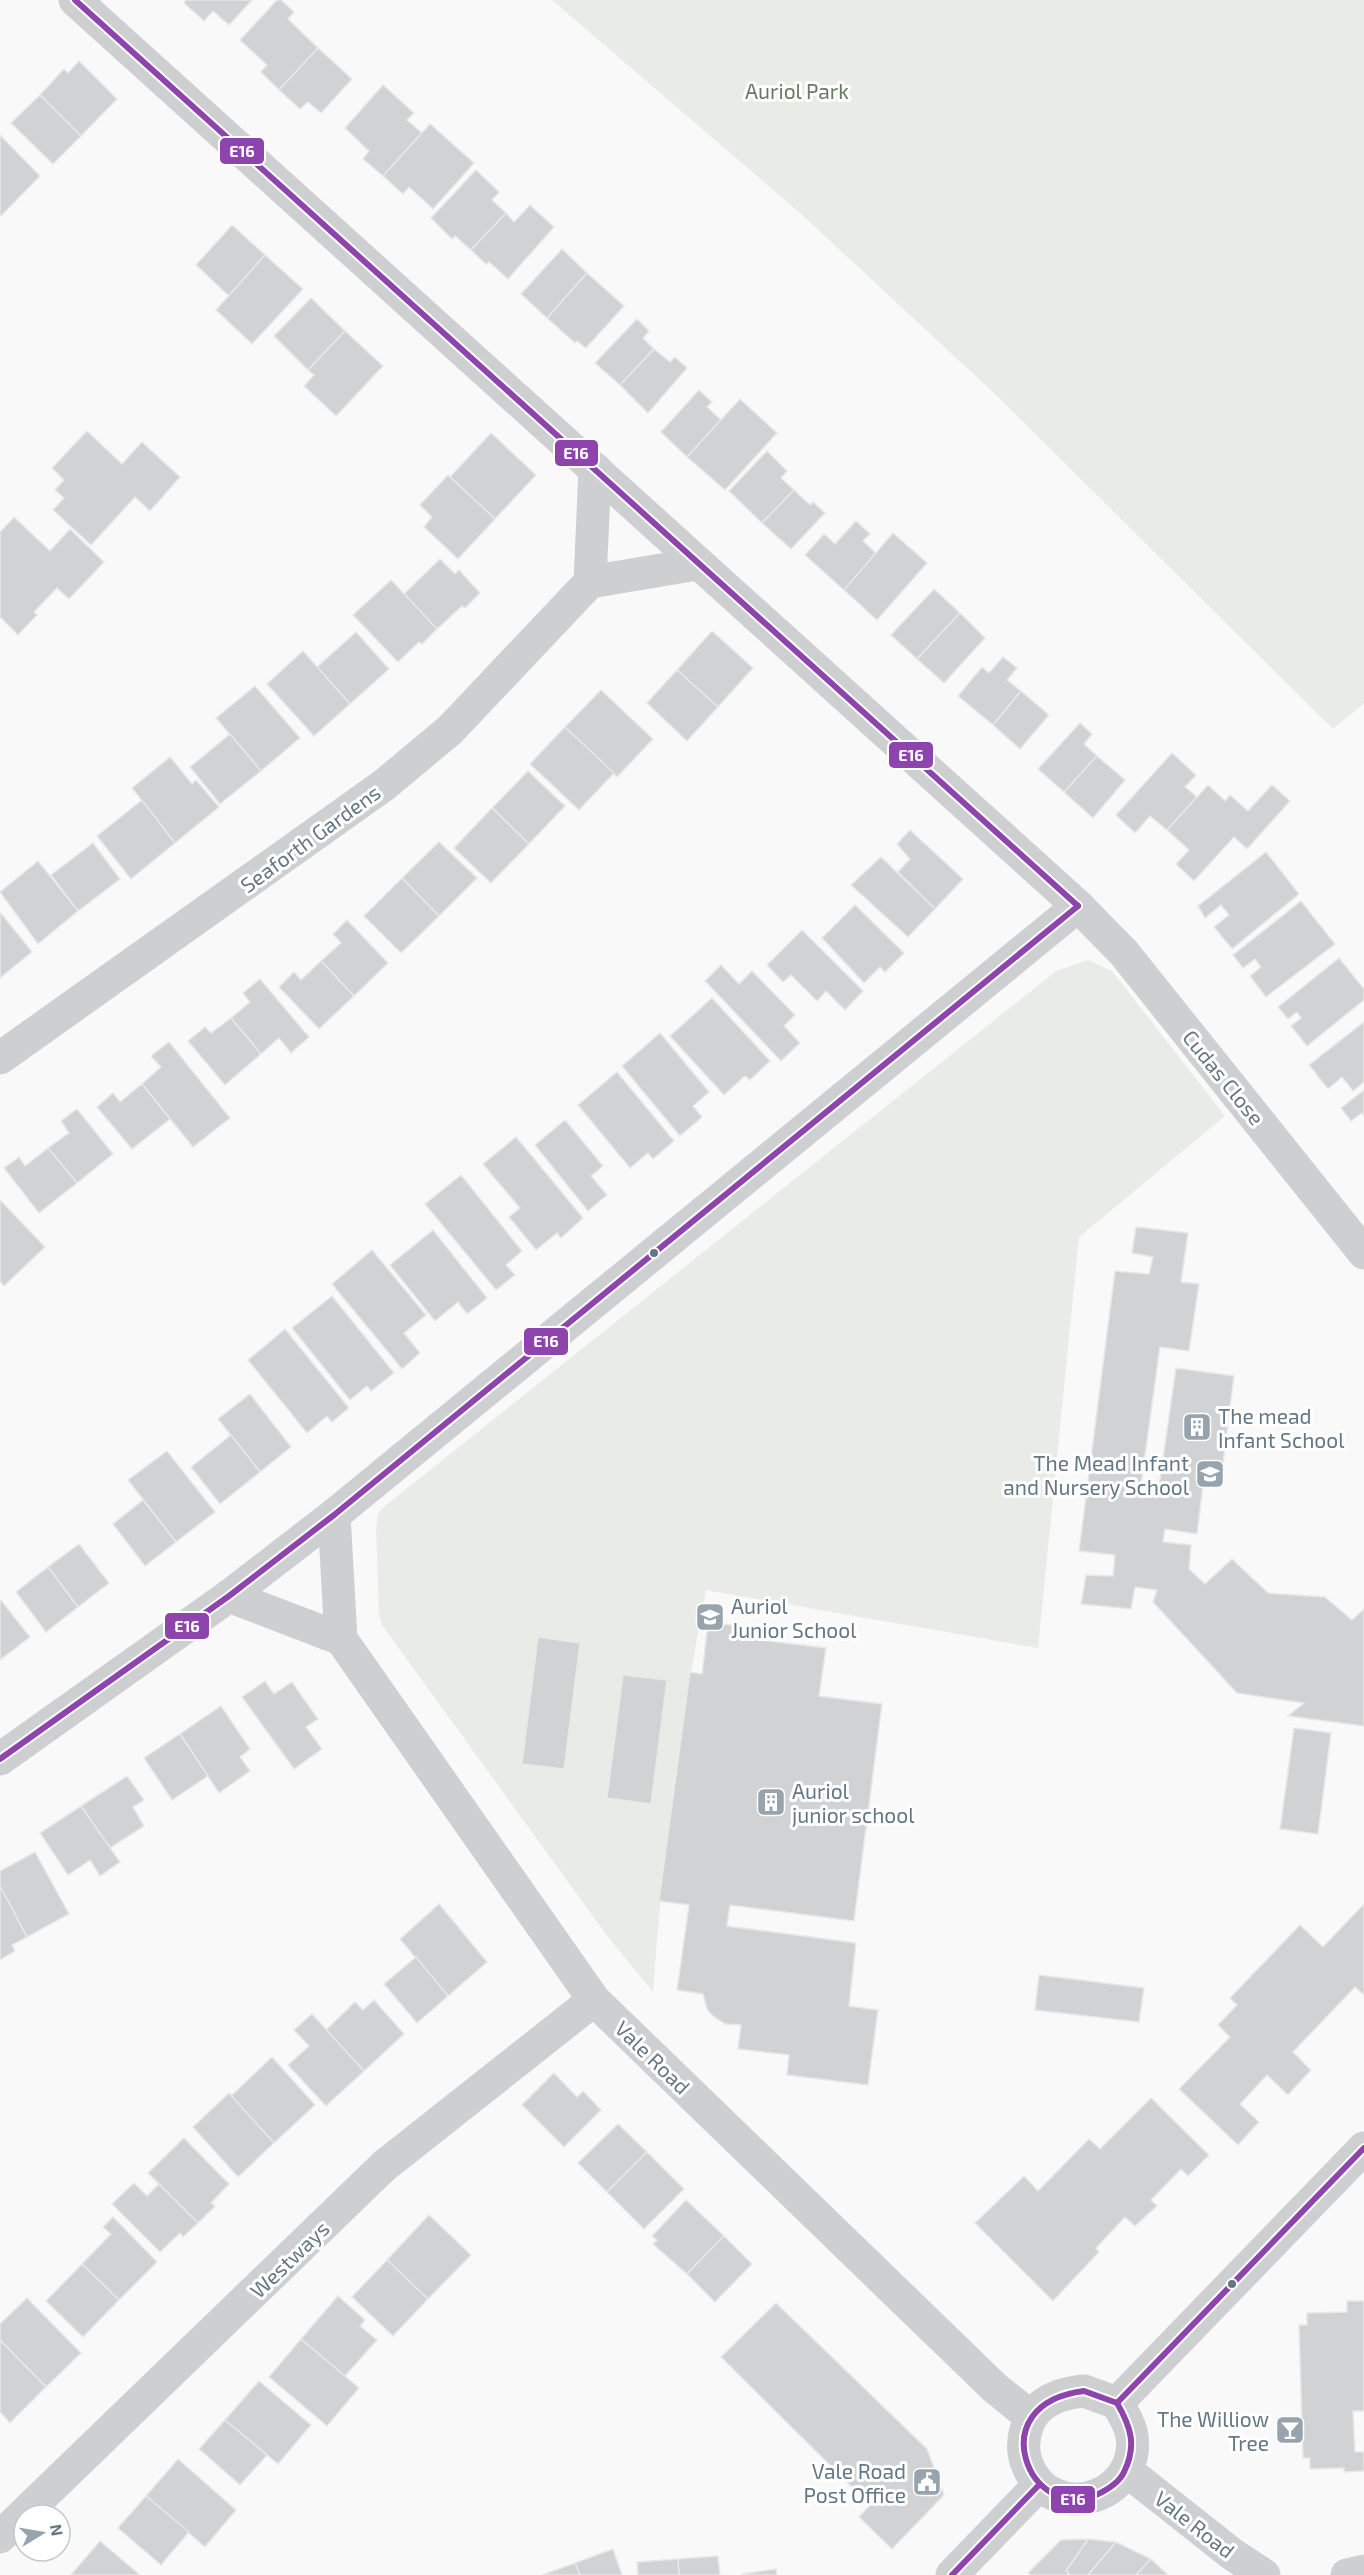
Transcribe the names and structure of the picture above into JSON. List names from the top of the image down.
{
  "streets": {
    "street": [
      "Seaforth Gardens",
      "Cudas Close",
      "Vale Road",
      "Westways"
    ]
  },
  "crossings": [
    ["Vale Road", "Westways"]
  ],
  "parks": ["Auriol Park"],
  "places": {
    "building": ["The mead Infant School", "Auriol junior school"],
    "school or university": ["The Mead Infant and Nursery School", "Auriol Junior School"],
    "bar": ["The Williow Tree"],
    "public building": ["Vale Road Post Office"]
  },
  "lines": ["transit line E16"],
  "north": "right"
}
